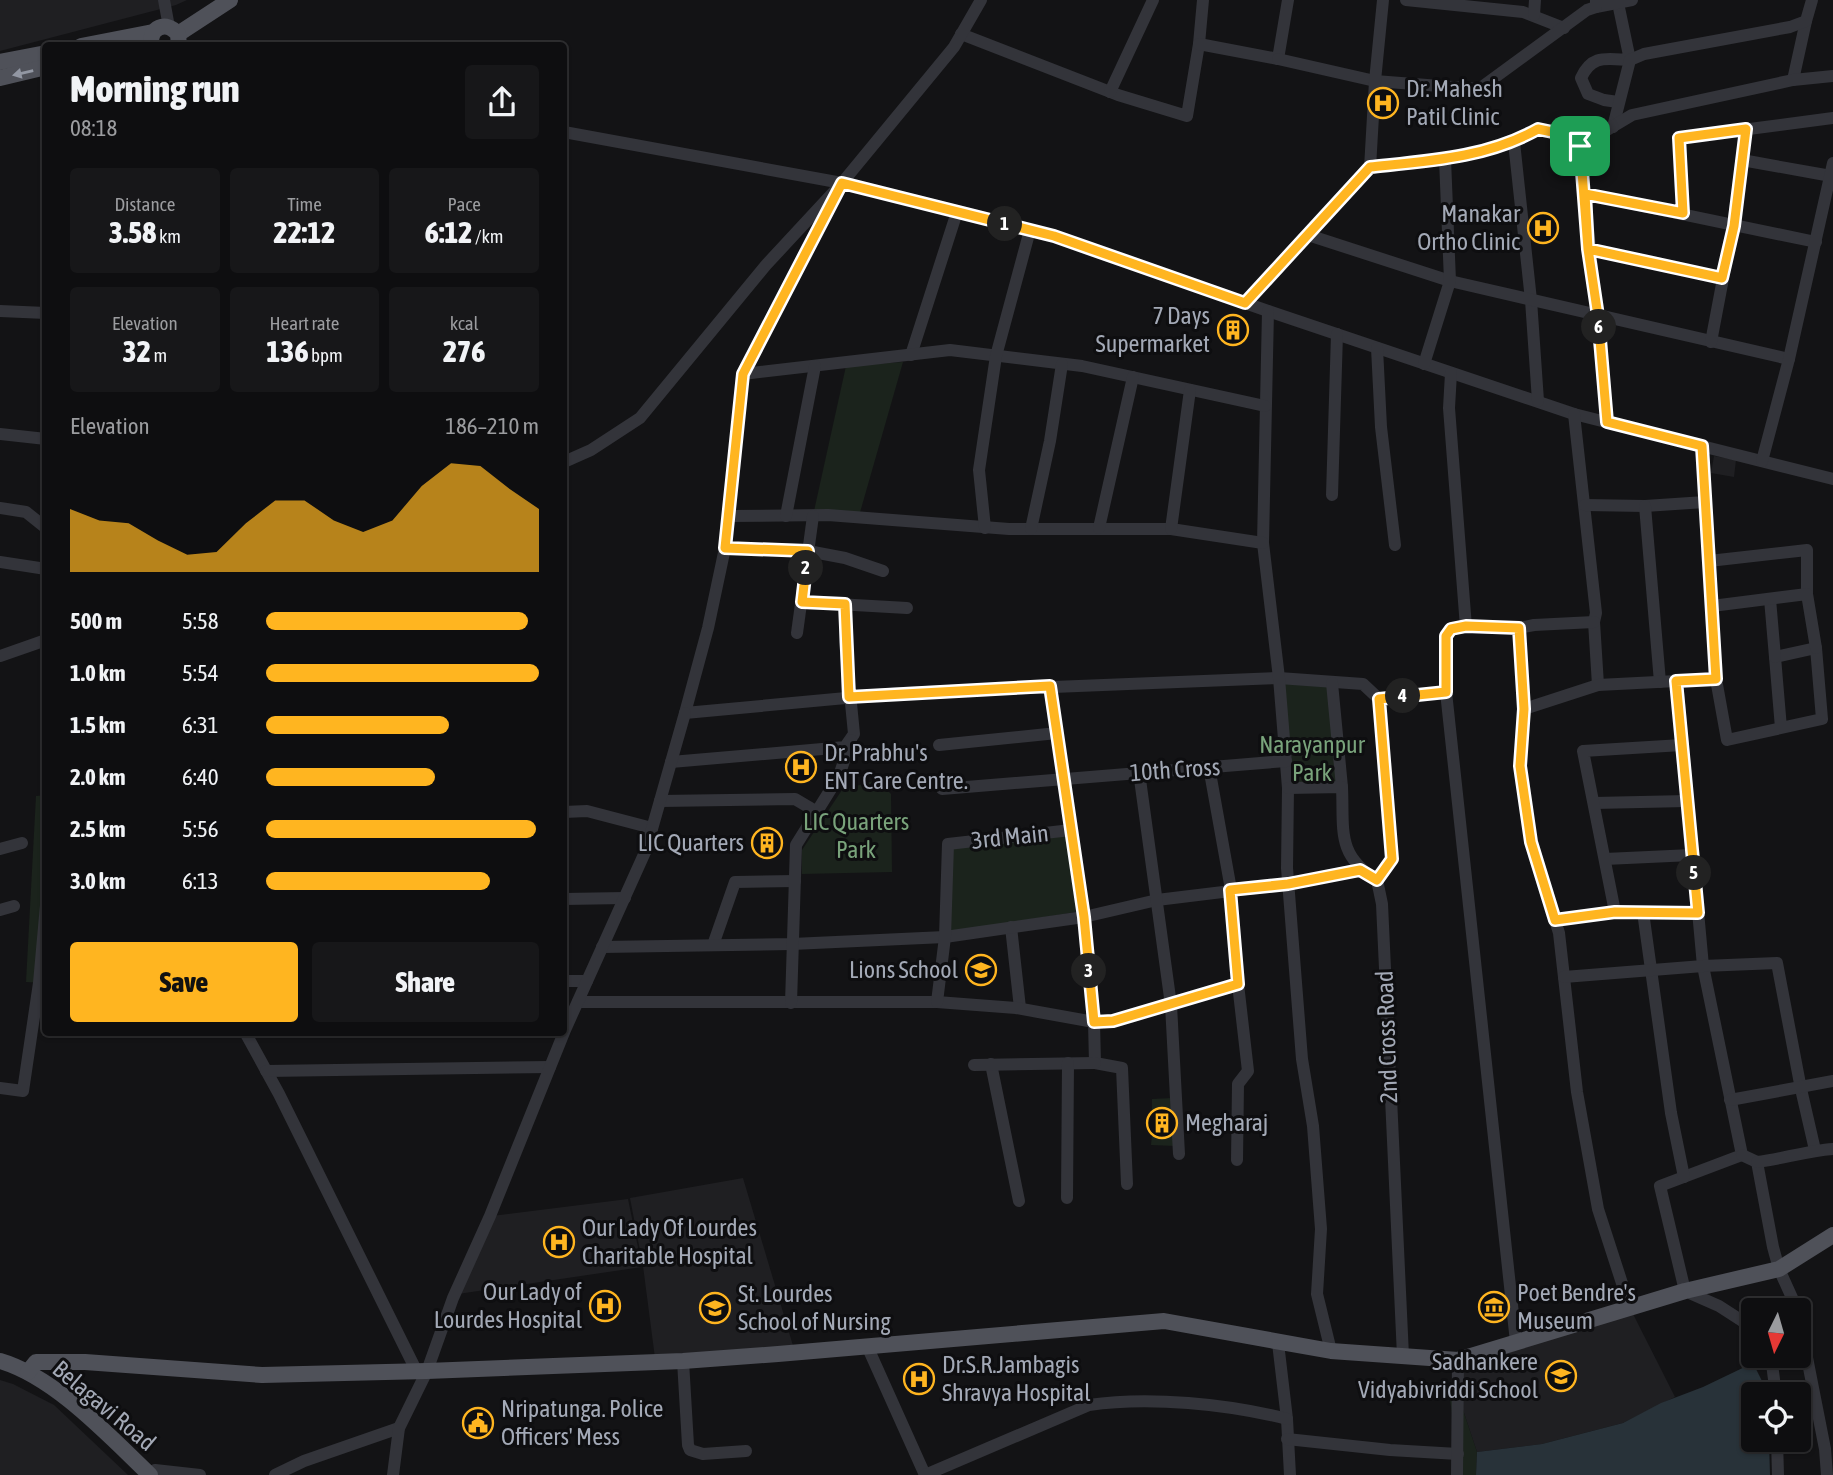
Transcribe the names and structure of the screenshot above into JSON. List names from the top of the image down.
{
  "streets": {
    "main road": ["Belagavi Road"],
    "street": ["10th Cross", "3rd Main", "2nd Cross Road"]
  },
  "parks": ["Narayanpur Park", "LIC Quarters Park"],
  "places": {
    "hospital": [
      "Dr. Mahesh Patil Clinic",
      "Manakar Ortho Clinic",
      "Dr. Prabhu's ENT Care Centre.",
      "Our Lady Of Lourdes Charitable Hospital",
      "Our Lady of Lourdes Hospital",
      "Dr.S.R.Jambagis Shravya Hospital"
    ],
    "building": ["7 Days Supermarket", "LIC Quarters", "Megharaj"],
    "school or university": ["Lions School", "St. Lourdes School of Nursing", "Sadhankere Vidyabivriddi School"],
    "museum": ["Poet Bendre's Museum"],
    "public building": ["Nripatunga. Police Officers' Mess"]
  },
  "north": "bottom",
  "page": {
    "heading": ["Morning run", "08:18"],
    "stats": [
      ["Distance", "3.58 km"],
      ["Time", "22:12"],
      ["Pace", "6:12 /km"],
      ["Elevation", "32 m"],
      ["Heart rate", "136 bpm"],
      ["kcal", "276"]
    ],
    "pins": [
      "1",
      "6",
      "2",
      "4",
      "5",
      "3"
    ],
    "chart": ["Elevation", "186–210 m"],
    "list": [
      {
        "name": "500 m",
        "note": "5:58"
      },
      {
        "name": "1.0 km",
        "note": "5:54"
      },
      {
        "name": "1.5 km",
        "note": "6:31"
      },
      {
        "name": "2.0 km",
        "note": "6:40"
      },
      {
        "name": "2.5 km",
        "note": "5:56"
      },
      {
        "name": "3.0 km",
        "note": "6:13"
      }
    ],
    "buttons": ["Save", "Share"]
  }
}
